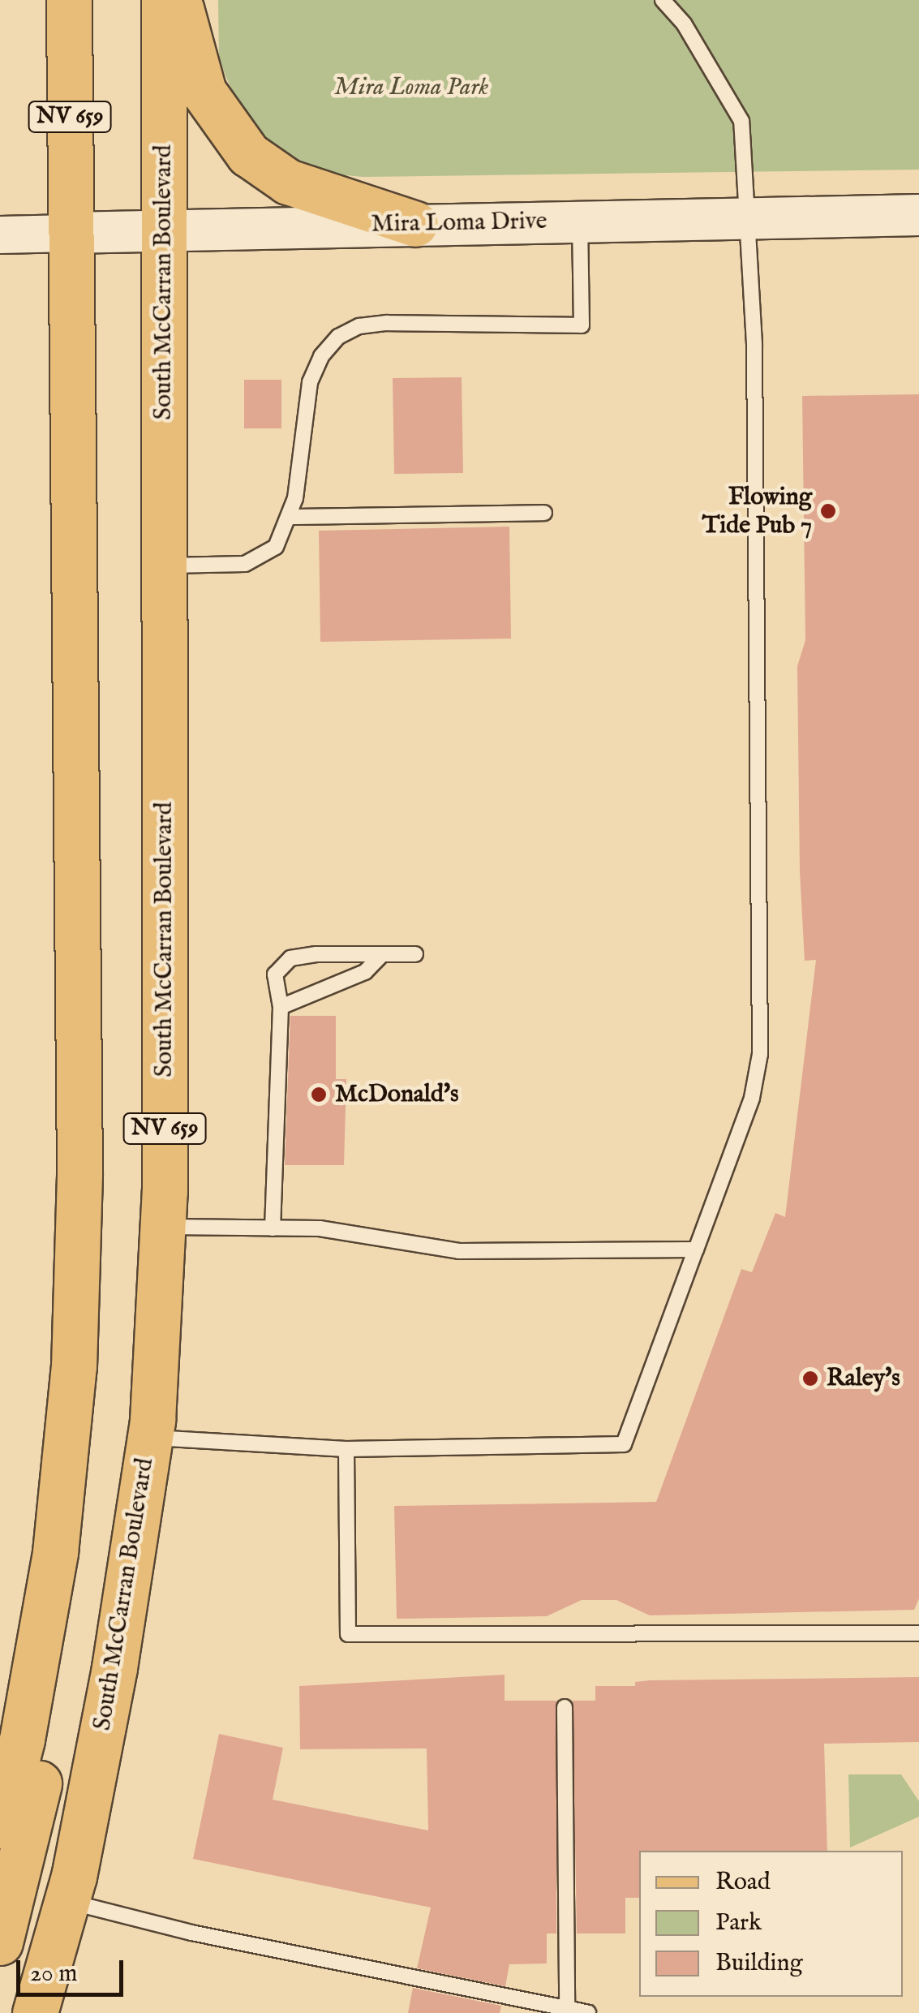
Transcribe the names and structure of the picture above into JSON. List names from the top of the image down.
{
  "streets": {
    "main road": ["NV 659", "Mira Loma Drive", "South McCarran Boulevard"]
  },
  "crossings": [
    ["NV 659", "Mira Loma Drive"],
    ["Mira Loma Drive", "South McCarran Boulevard"]
  ],
  "parks": ["Mira Loma Park"],
  "places": ["Flowing Tide Pub 7", "McDonald's", "Raley's"],
  "legend": ["Road", "Park", "Building"],
  "scale_bar": "20 m"
}
